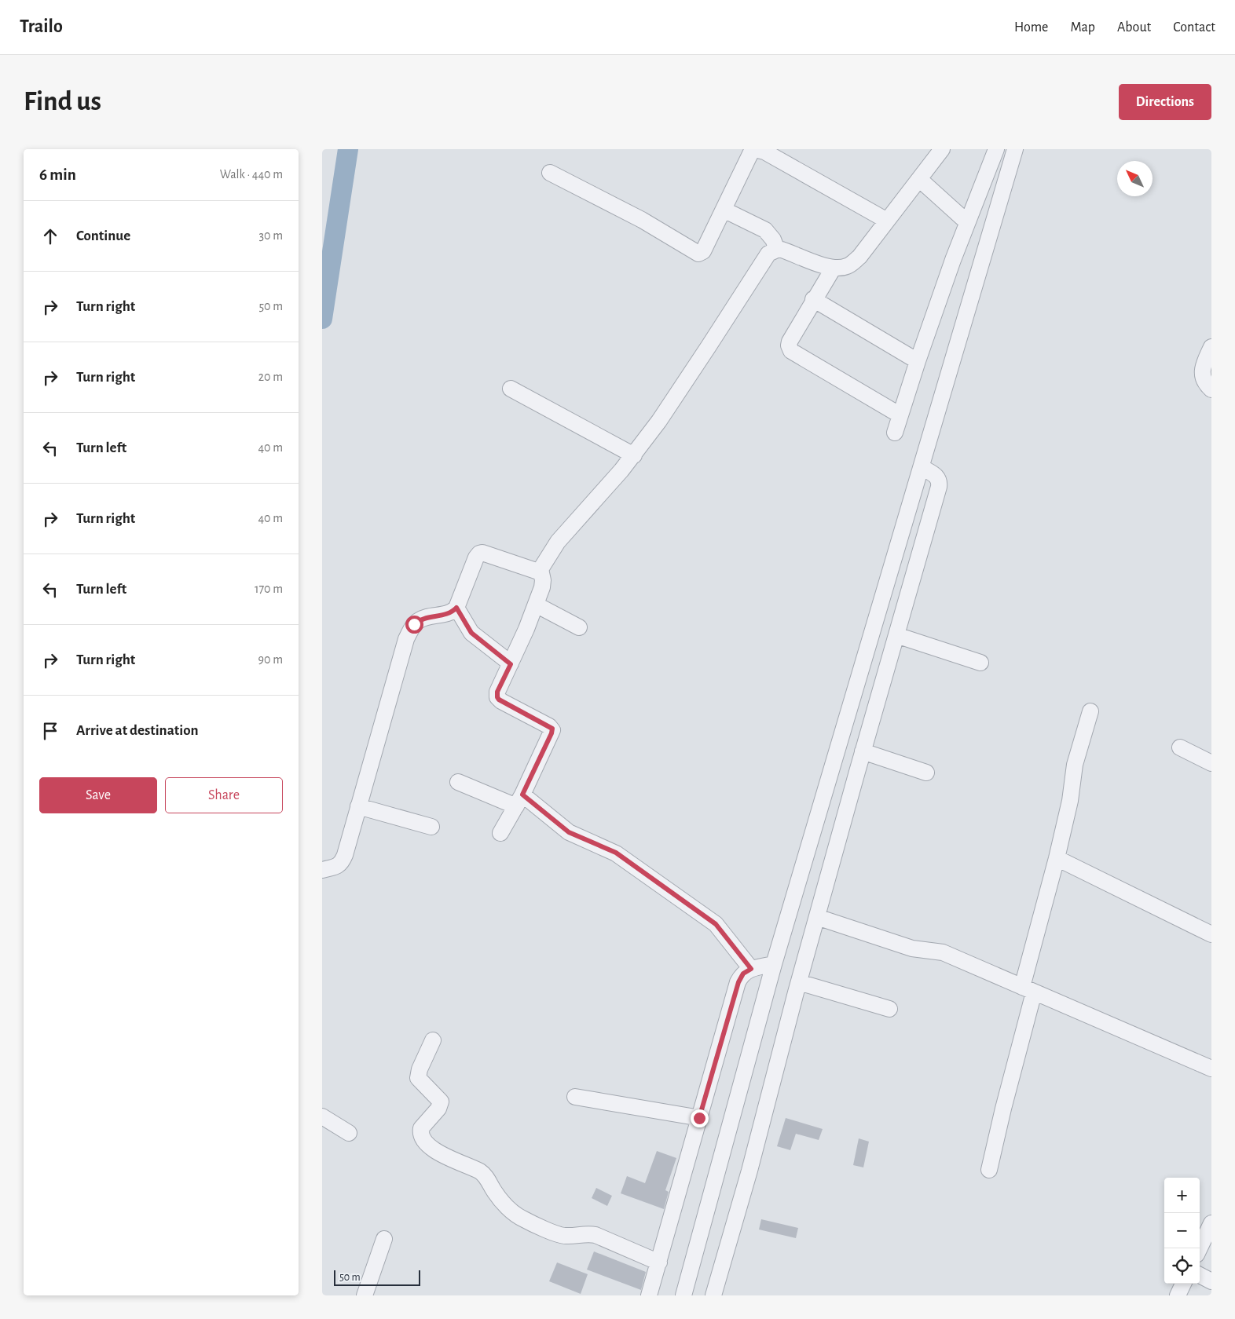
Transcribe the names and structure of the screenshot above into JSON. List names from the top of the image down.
{
  "scale_bar": "50 m",
  "north": "top left",
  "page": {
    "header": "Trailo",
    "nav": [
      "Home",
      "Map",
      "About",
      "Contact"
    ],
    "buttons": [
      "Directions",
      ["Save", "Share"]
    ],
    "title": "Find us",
    "heading": ["6 min", "Walk · 440 m"],
    "list": [
      ["Continue", "30 m"],
      ["Turn right", "50 m"],
      ["Turn right", "20 m"],
      ["Turn left", "40 m"],
      ["Turn right", "40 m"],
      ["Turn left", "170 m"],
      ["Turn right", "90 m"],
      "Arrive at destination"
    ],
    "map_buttons": ["+", "−"],
    "scale": "50 m"
  }
}
